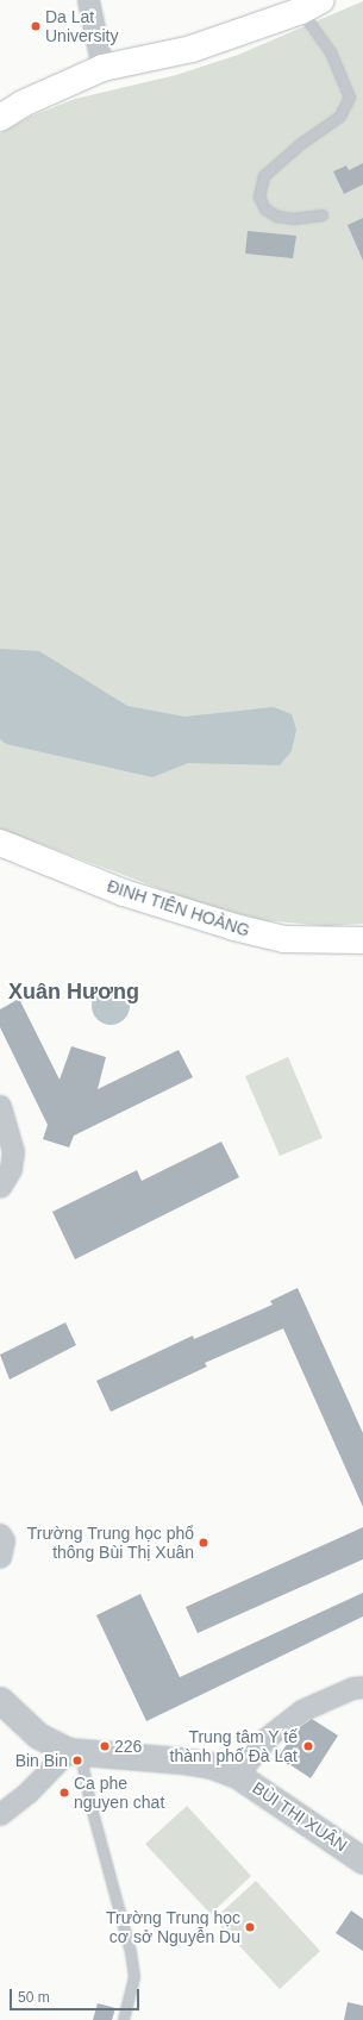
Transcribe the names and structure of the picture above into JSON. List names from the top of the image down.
{
  "streets": {
    "main road": ["ĐINH TIÊN HOÀNG"],
    "street": ["BÙI THỊ XUÂN"]
  },
  "districts": ["Xuân Hương"],
  "places": [
    "Da Lat University",
    "Trường Trung học phổ thông Bùi Thị Xuân",
    "226",
    "Trung tâm Y tế thành phố Đà Lạt",
    "Bin Bin",
    "Ca phe nguyen chat",
    "Trường Trung học cơ sở Nguyễn Du"
  ],
  "scale_bar": "50 m"
}
